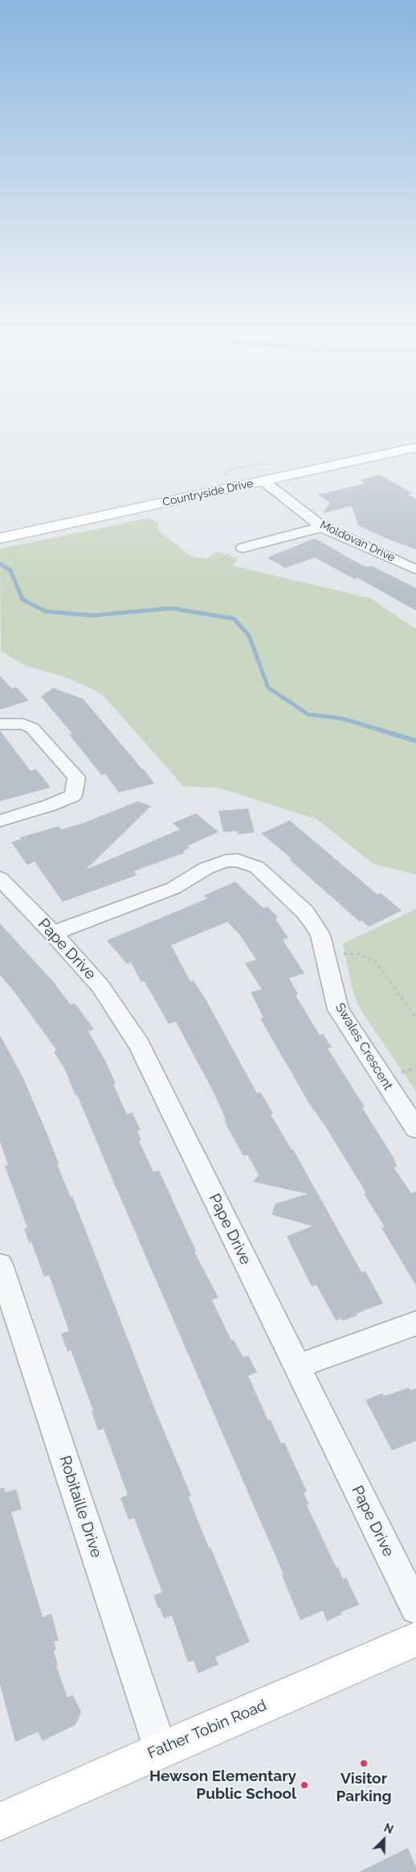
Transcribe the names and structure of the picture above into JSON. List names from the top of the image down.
{
  "streets": {
    "main road": ["Countryside Drive", "Father Tobin Road"],
    "street": [
      "Moldovan Drive",
      "Pape Drive",
      "Swales Crescent",
      "Robitaille Drive"
    ]
  },
  "crossings": [
    ["Countryside Drive", "Moldovan Drive"],
    ["Pape Drive", "Swales Crescent"],
    ["Robitaille Drive", "Father Tobin Road"]
  ],
  "places": ["Visitor Parking", "Hewson Elementary Public School"],
  "north": "top right"
}
